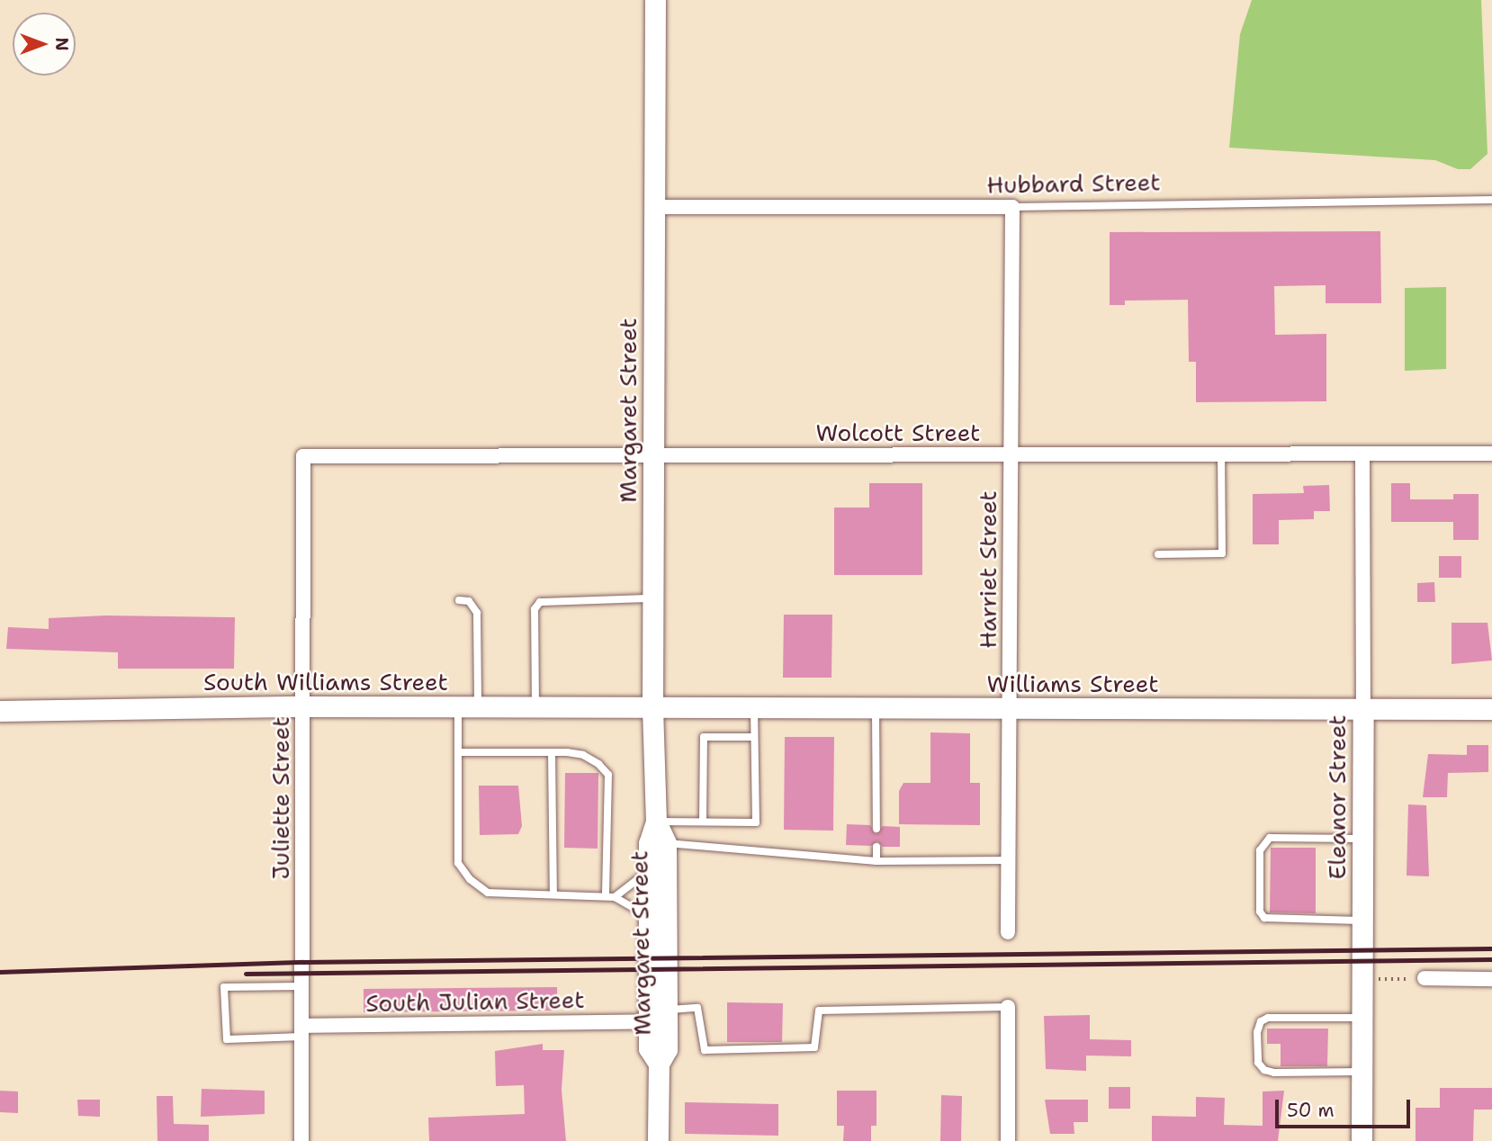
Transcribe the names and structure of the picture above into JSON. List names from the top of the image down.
{
  "streets": {
    "street": [
      "Hubbard Street",
      "Margaret Street",
      "Wolcott Street",
      "Harriet Street",
      "South Williams Street",
      "Williams Street",
      "Eleanor Street",
      "Juliette Street",
      "South Julian Street"
    ]
  },
  "crossings": [
    ["Hubbard Street", "Margaret Street"],
    ["Hubbard Street", "Harriet Street"],
    ["Margaret Street", "Wolcott Street"],
    ["Margaret Street", "South Williams Street"],
    ["Margaret Street", "Williams Street"],
    ["Margaret Street", "South Julian Street"],
    ["Wolcott Street", "Harriet Street"],
    ["Wolcott Street", "Eleanor Street"],
    ["Wolcott Street", "Juliette Street"],
    ["Harriet Street", "Williams Street"],
    ["South Williams Street", "Williams Street"],
    ["South Williams Street", "Juliette Street"],
    ["Williams Street", "Eleanor Street"],
    ["Juliette Street", "South Julian Street"]
  ],
  "scale_bar": "50 m",
  "north": "right"
}
